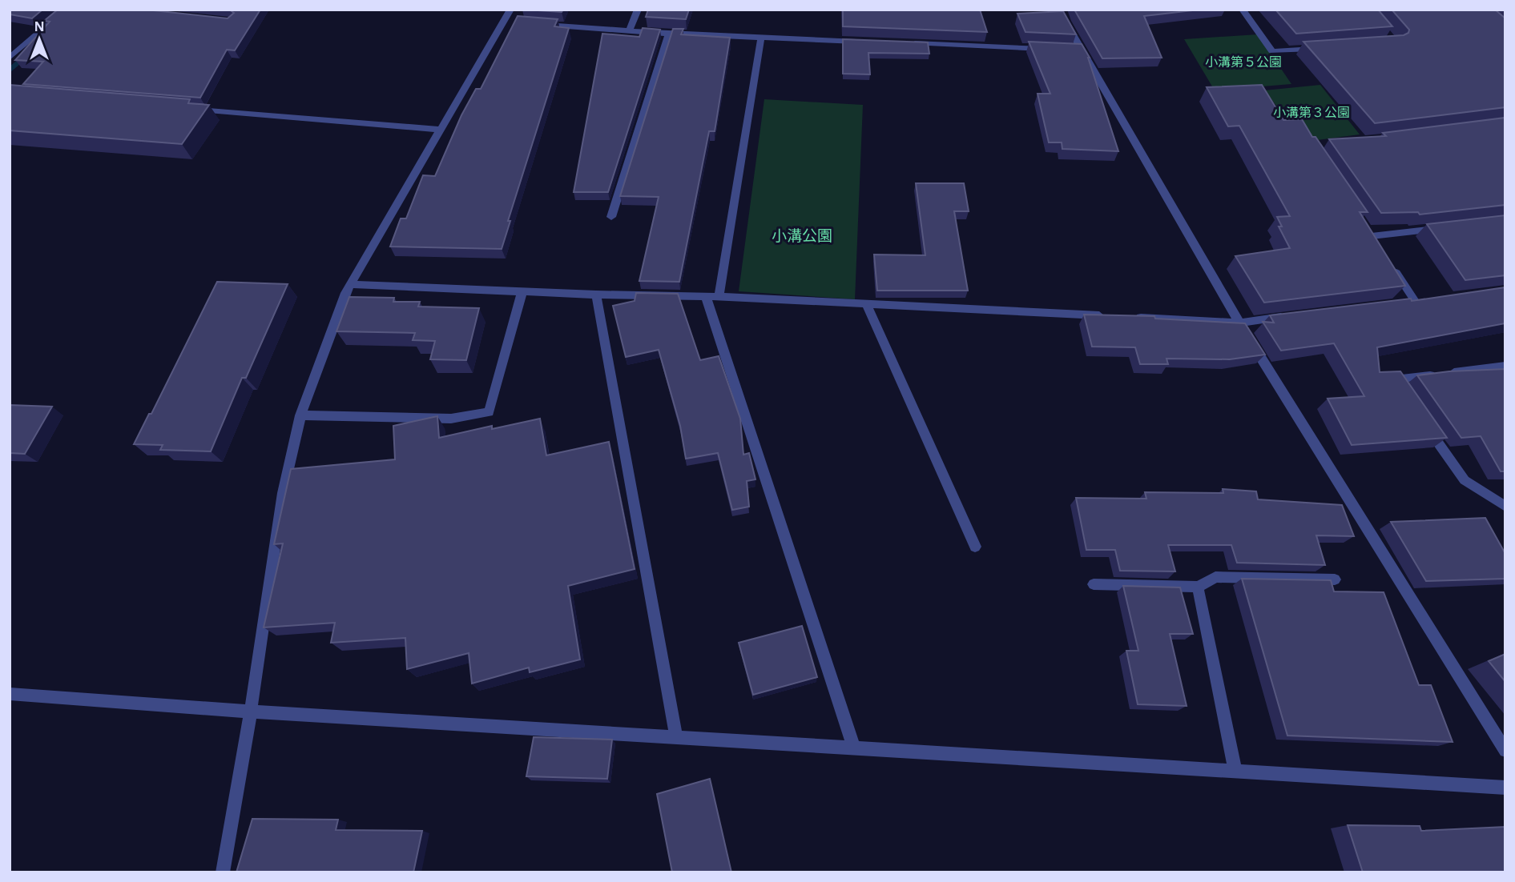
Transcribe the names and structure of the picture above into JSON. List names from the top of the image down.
{
  "parks": ["小溝第５公園", "小溝第３公園", "小溝公園"],
  "north": "top"
}
